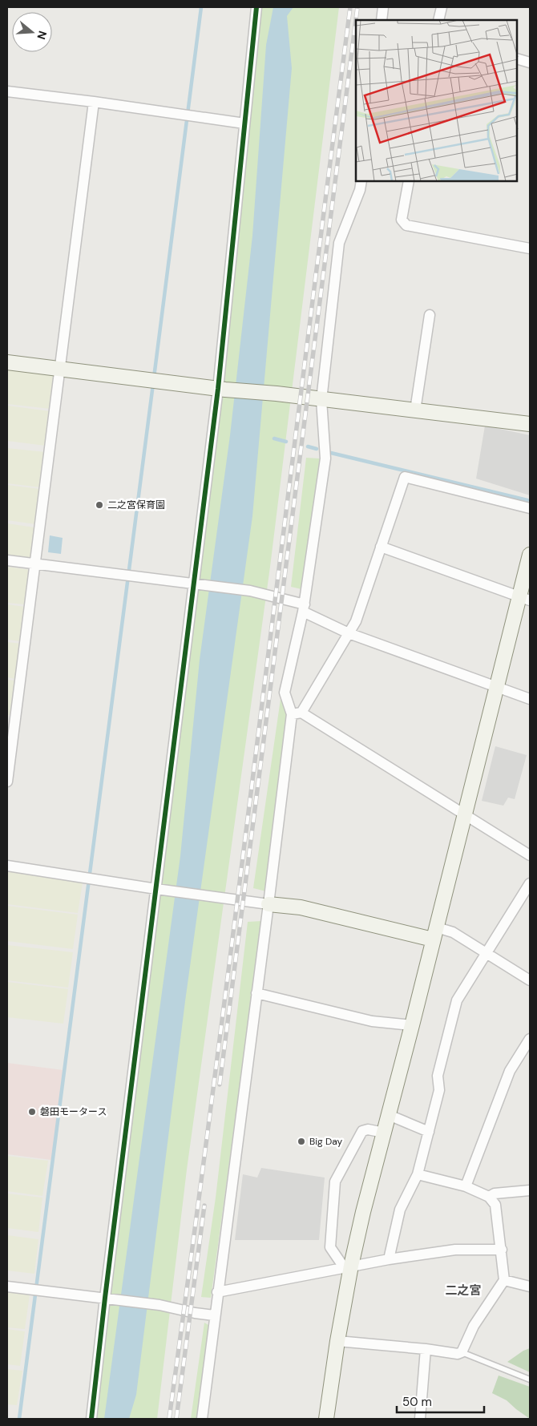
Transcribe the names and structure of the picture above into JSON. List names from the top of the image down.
{
  "districts": ["二之宮"],
  "places": ["二之宮保育園", "磐田モータース", "Big Day"],
  "scale_bar": "50 m",
  "north": "right"
}
